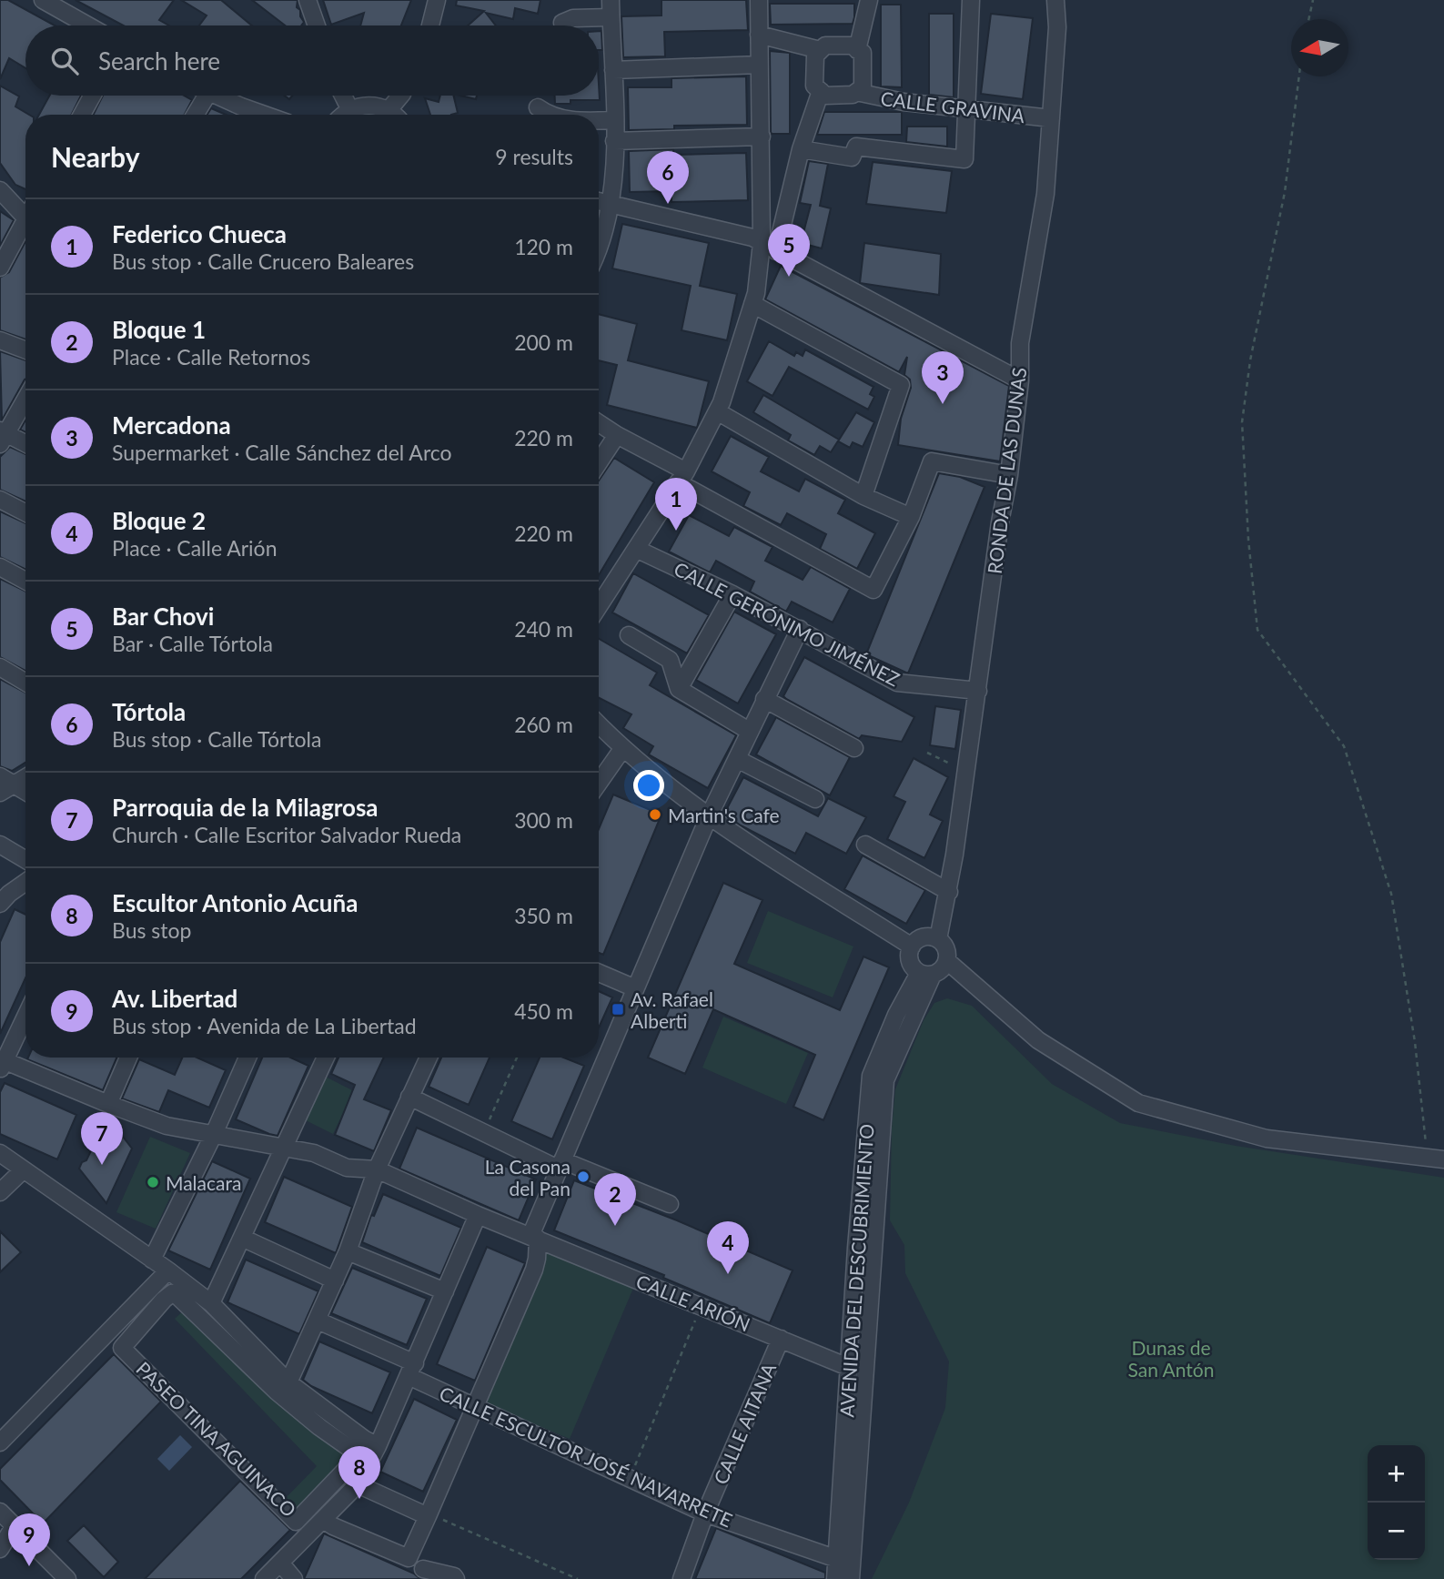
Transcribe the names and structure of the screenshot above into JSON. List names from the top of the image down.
{
  "streets": {
    "street": [
      "CALLE GRAVINA",
      "RONDA DE LAS DUNAS",
      "CALLE GERÓNIMO JIMÉNEZ",
      "AVENIDA DEL DESCUBRIMIENTO",
      "CALLE ARIÓN",
      "CALLE AITANA",
      "PASEO TINA AGUINACO",
      "CALLE ESCULTOR JOSÉ NAVARRETE"
    ]
  },
  "crossings": [
    ["CALLE GRAVINA", "RONDA DE LAS DUNAS"],
    ["RONDA DE LAS DUNAS", "CALLE GERÓNIMO JIMÉNEZ"],
    ["RONDA DE LAS DUNAS", "AVENIDA DEL DESCUBRIMIENTO"],
    ["AVENIDA DEL DESCUBRIMIENTO", "CALLE ARIÓN"],
    ["AVENIDA DEL DESCUBRIMIENTO", "CALLE ESCULTOR JOSÉ NAVARRETE"],
    ["CALLE ARIÓN", "CALLE AITANA"],
    ["CALLE AITANA", "CALLE ESCULTOR JOSÉ NAVARRETE"]
  ],
  "parks": ["Dunas de San Antón"],
  "places": {
    "other": ["Martin's Cafe", "La Casona del Pan", "Malacara"],
    "transit": ["Av. Rafael Alberti"]
  },
  "north": "left",
  "page": {
    "search": "Search here",
    "heading": ["Nearby", "9 results"],
    "pins": [
      "6",
      "5",
      "3",
      "1",
      "7",
      "2",
      "4",
      "8",
      "9"
    ],
    "list": [
      {
        "mark": "1",
        "name": "Federico Chueca",
        "note": "Bus stop · Calle Crucero Baleares",
        "value": "120 m"
      },
      {
        "mark": "2",
        "name": "Bloque 1",
        "note": "Place · Calle Retornos",
        "value": "200 m"
      },
      {
        "mark": "3",
        "name": "Mercadona",
        "note": "Supermarket · Calle Sánchez del Arco",
        "value": "220 m"
      },
      {
        "mark": "4",
        "name": "Bloque 2",
        "note": "Place · Calle Arión",
        "value": "220 m"
      },
      {
        "mark": "5",
        "name": "Bar Chovi",
        "note": "Bar · Calle Tórtola",
        "value": "240 m"
      },
      {
        "mark": "6",
        "name": "Tórtola",
        "note": "Bus stop · Calle Tórtola",
        "value": "260 m"
      },
      {
        "mark": "7",
        "name": "Parroquia de la Milagrosa",
        "note": "Church · Calle Escritor Salvador Rueda",
        "value": "300 m"
      },
      {
        "mark": "8",
        "name": "Escultor Antonio Acuña",
        "note": "Bus stop",
        "value": "350 m"
      },
      {
        "mark": "9",
        "name": "Av. Libertad",
        "note": "Bus stop · Avenida de La Libertad",
        "value": "450 m"
      }
    ],
    "map_buttons": ["+", "−"]
  }
}
